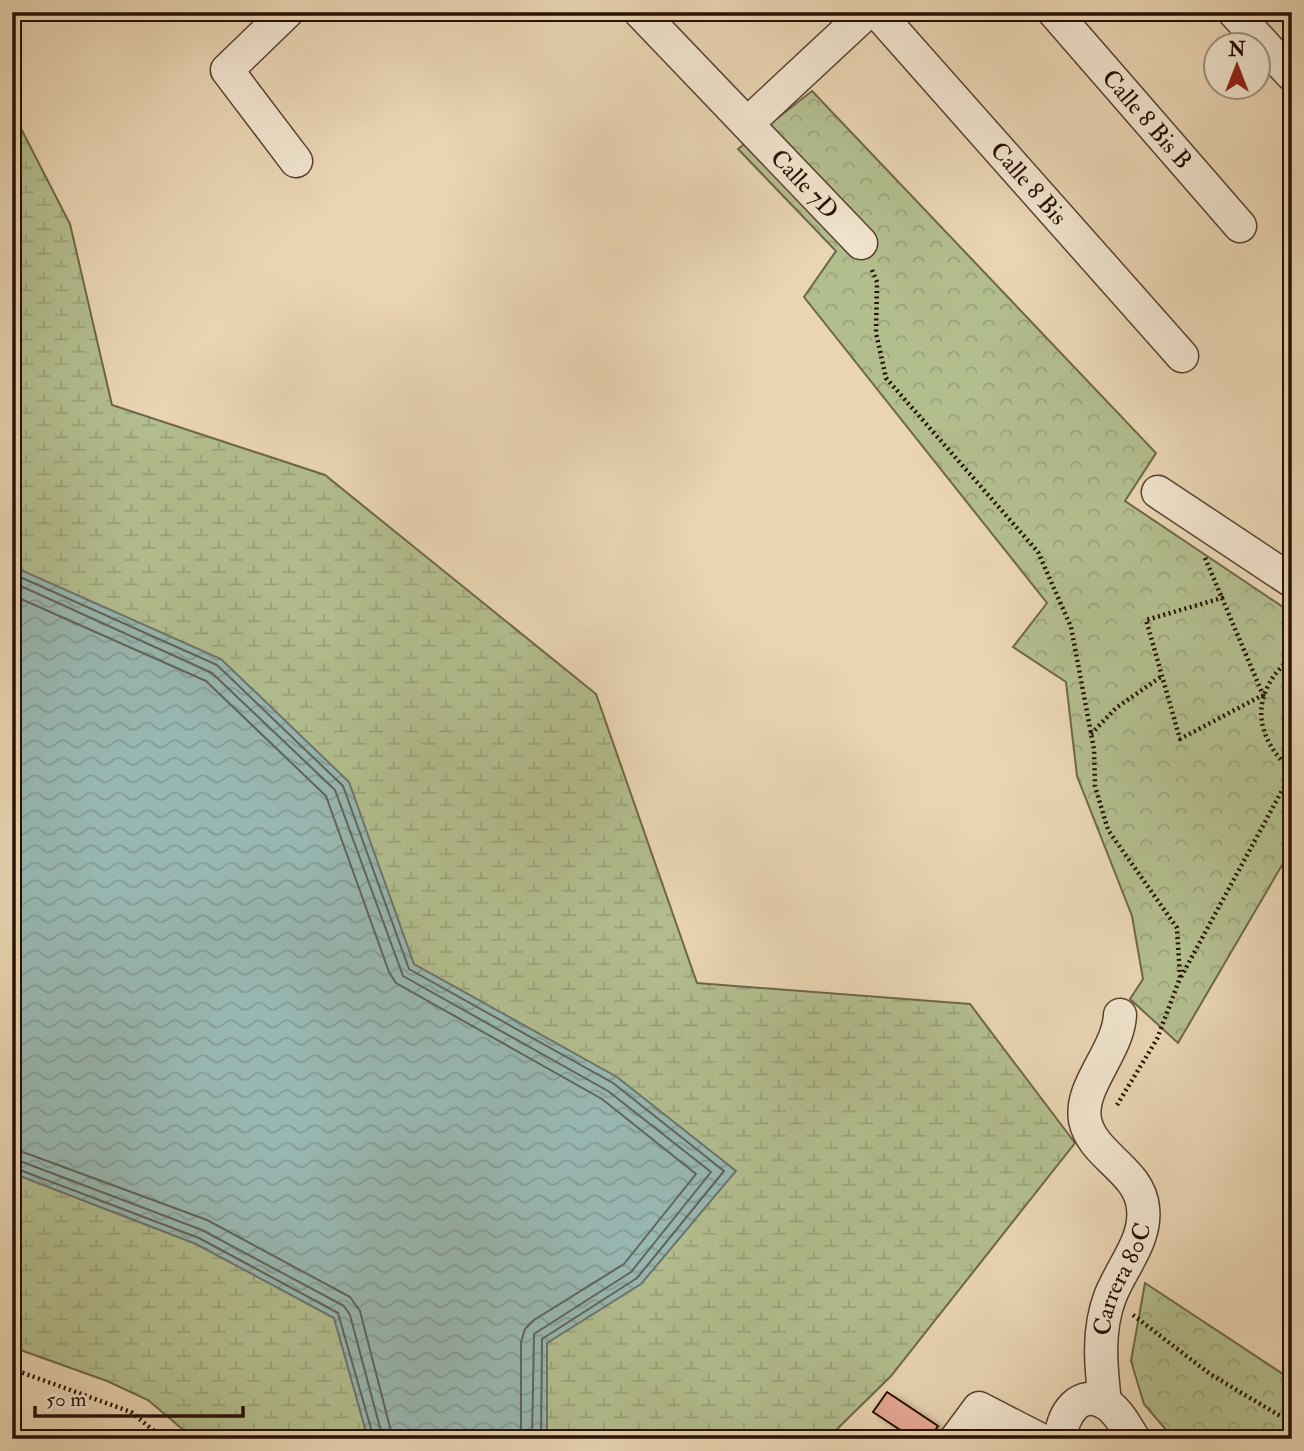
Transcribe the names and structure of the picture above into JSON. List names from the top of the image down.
{
  "streets": {
    "street": [
      "Calle 8 Bis B",
      "Calle 7D",
      "Calle 8 Bis",
      "Carrera 80C"
    ]
  },
  "scale_bar": "50 m",
  "north": "top"
}
